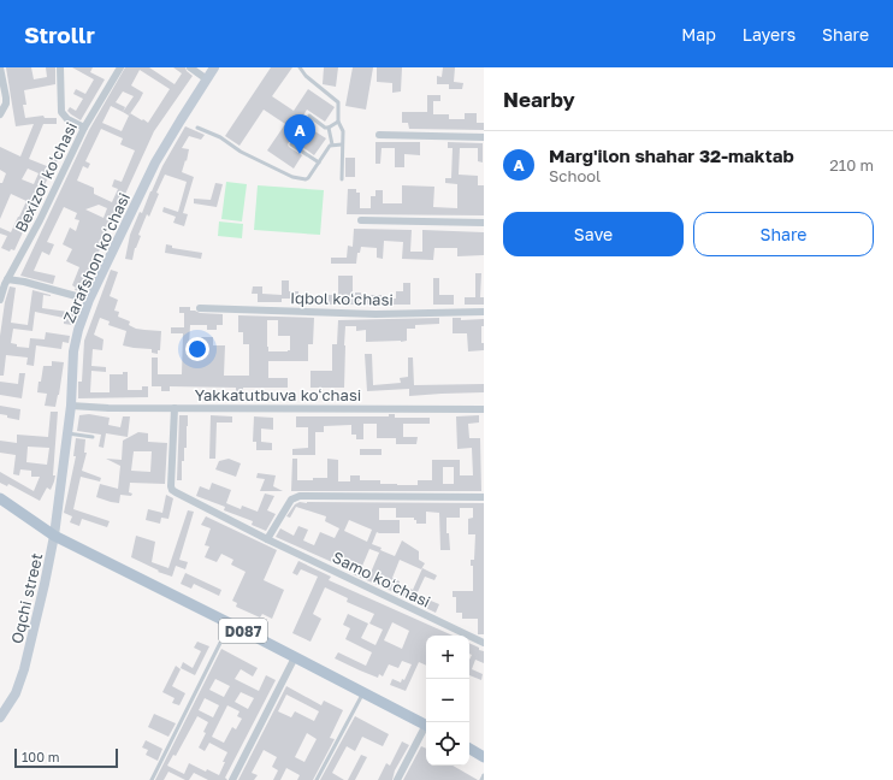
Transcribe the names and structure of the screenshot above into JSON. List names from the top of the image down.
{
  "streets": {
    "main road": ["Zarafshon koʻchasi", "Oqchi street", "D087"],
    "street": [
      "Bexizor koʻchasi",
      "Iqbol koʻchasi",
      "Yakkatutbuva koʻchasi",
      "Samo koʻchasi"
    ]
  },
  "crossings": [
    ["Zarafshon koʻchasi", "Yakkatutbuva koʻchasi"],
    ["Zarafshon koʻchasi", "Oqchi street"],
    ["Zarafshon koʻchasi", "D087"],
    ["Yakkatutbuva koʻchasi", "Samo koʻchasi"],
    ["Oqchi street", "D087"]
  ],
  "scale_bar": "100 m",
  "page": {
    "header": "Strollr",
    "nav": ["Map", "Layers", "Share"],
    "heading": "Nearby",
    "pins": "A",
    "list": [
      {
        "mark": "A",
        "name": "Marg'ilon shahar 32-maktab",
        "note": "School",
        "value": "210 m"
      }
    ],
    "buttons": ["Save", "Share"],
    "map_buttons": ["+", "−"],
    "scale": "100 m"
  }
}
